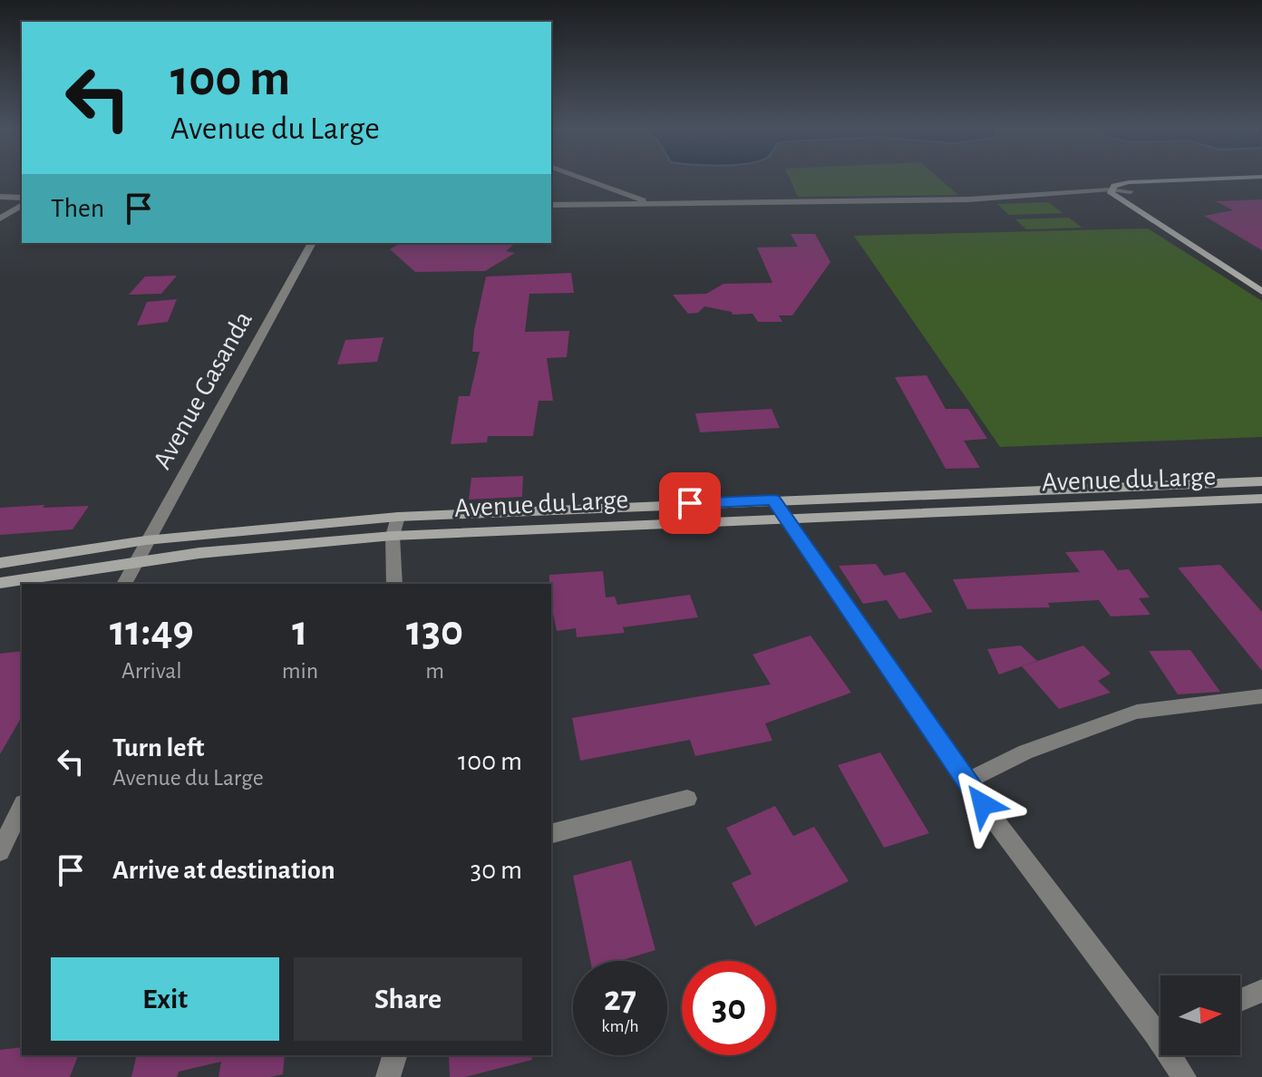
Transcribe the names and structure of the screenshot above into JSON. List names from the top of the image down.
{
  "streets": {
    "main road": ["Avenue du Large"],
    "street": ["Avenue Gasanda"]
  },
  "crossings": [
    ["Avenue Gasanda", "Avenue du Large"]
  ],
  "north": "right",
  "page": {
    "turn": ["100 m", "Avenue du Large"],
    "then": "Then",
    "eta": [
      "11:49",
      "Arrival",
      "1",
      "min",
      "130",
      "m"
    ],
    "list": [
      {
        "name": "Turn left",
        "note": "Avenue du Large",
        "value": "100 m"
      },
      {
        "name": "Arrive at destination",
        "value": "30 m"
      }
    ],
    "buttons": ["Exit", "Share"],
    "speed": "27 km/h",
    "limit": "30"
  }
}
